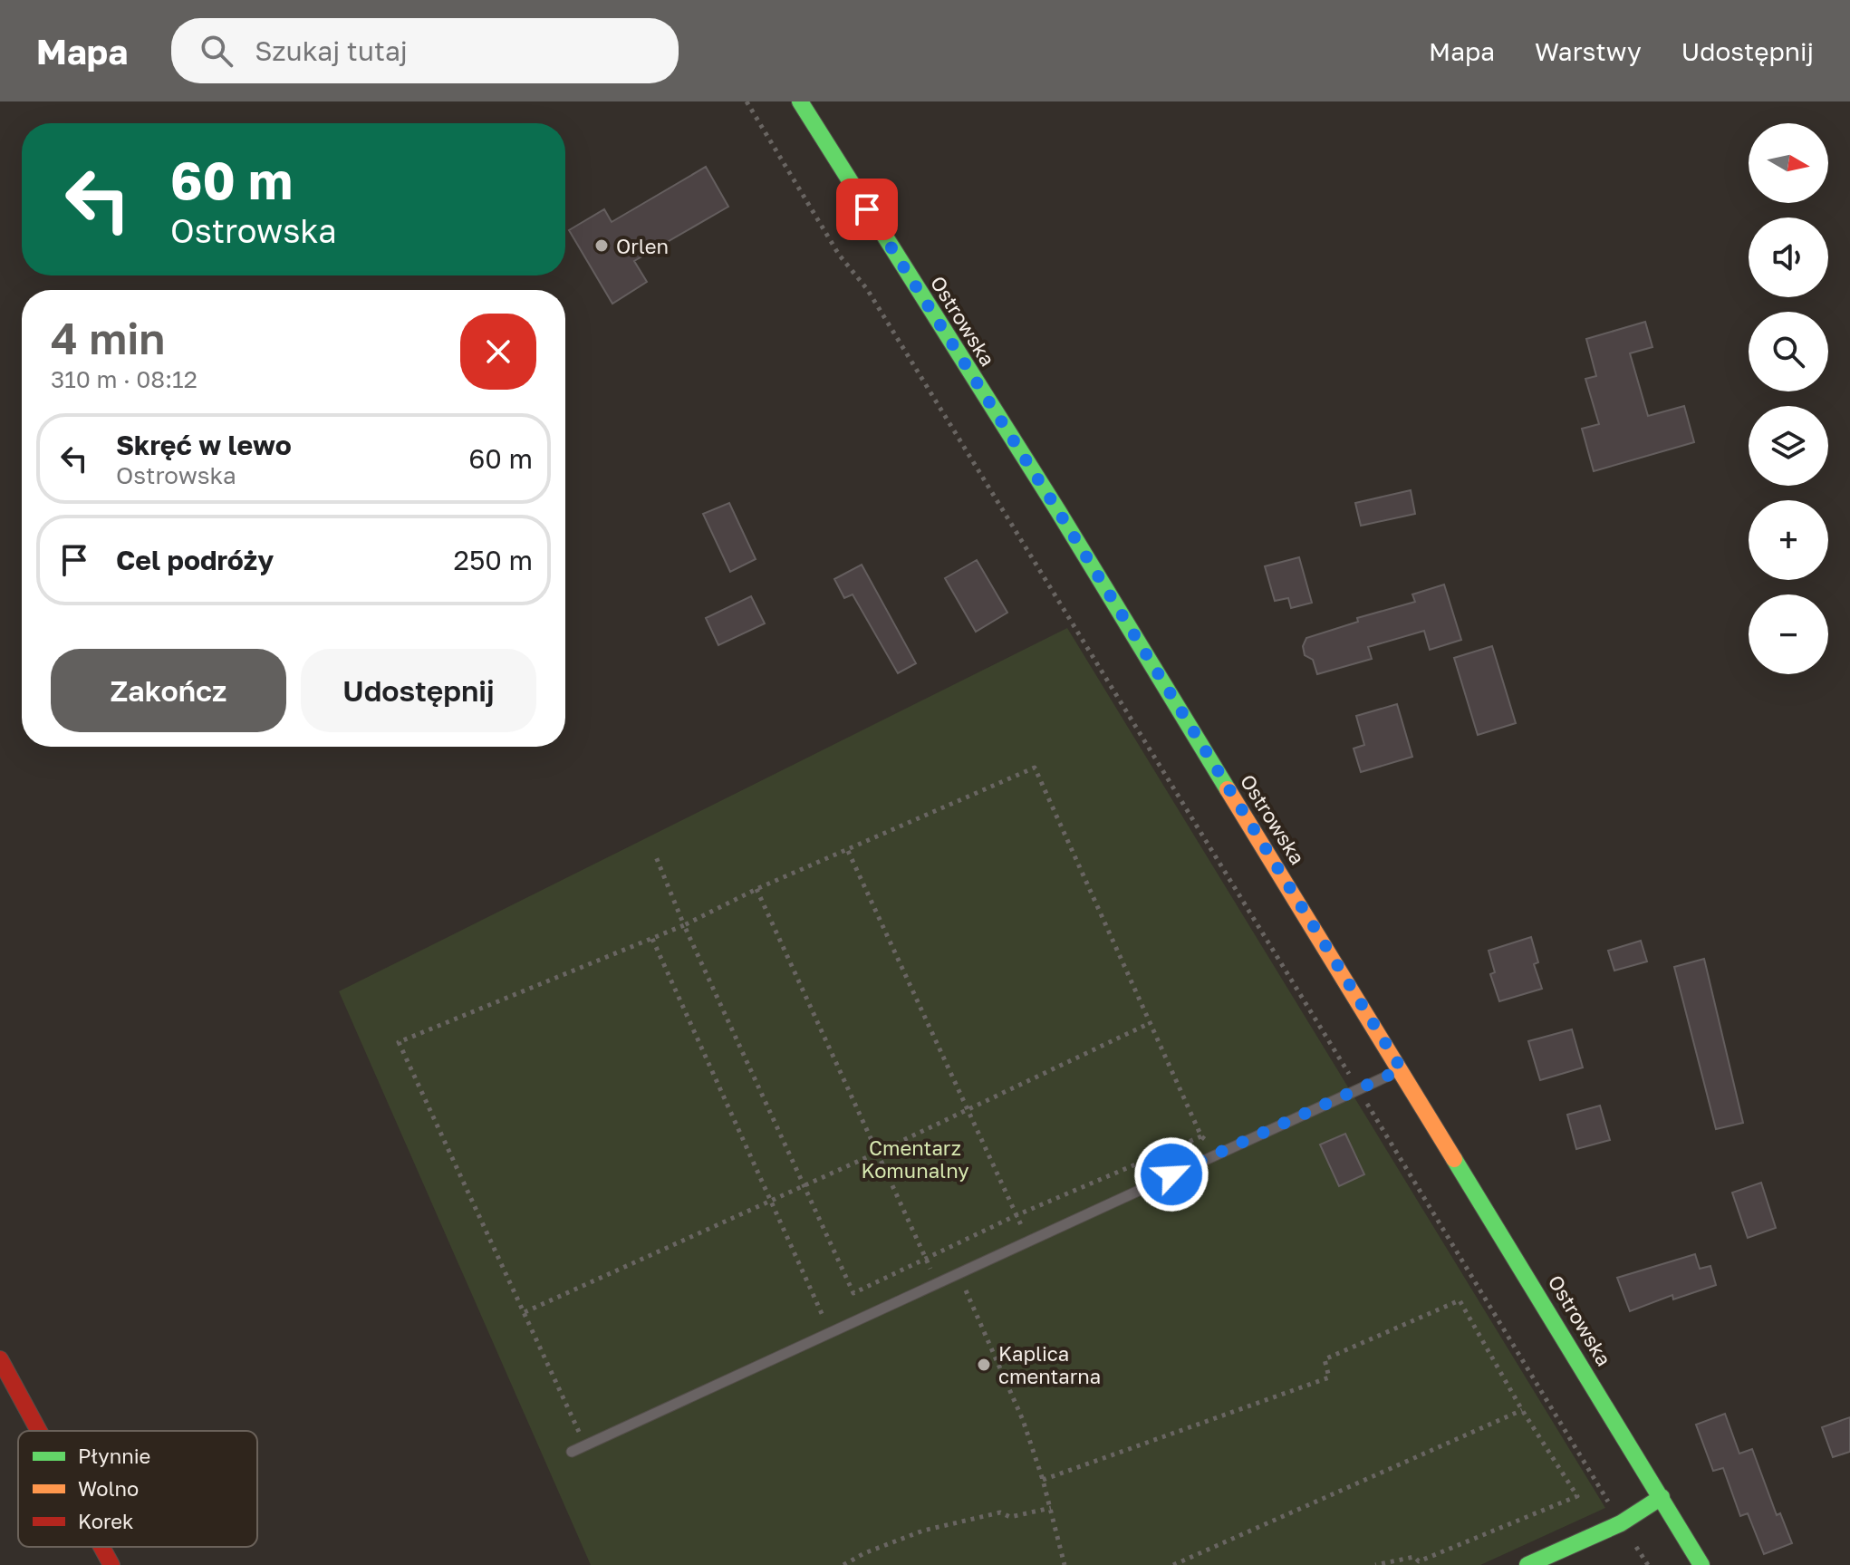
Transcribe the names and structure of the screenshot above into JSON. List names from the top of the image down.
{
  "streets": {
    "main road": ["Ostrowska"]
  },
  "parks": ["Cmentarz Komunalny"],
  "places": ["Orlen", "Kaplica cmentarna"],
  "legend": ["Płynnie", "Wolno", "Korek"],
  "north": "right",
  "page": {
    "header": "Mapa",
    "search": "Szukaj tutaj",
    "nav": ["Mapa", "Warstwy", "Udostępnij"],
    "map_buttons": ["+", "−"],
    "turn": ["60 m", "Ostrowska"],
    "heading": ["4 min", "310 m · 08:12"],
    "list": [
      {
        "name": "Skręć w lewo",
        "note": "Ostrowska",
        "value": "60 m"
      },
      {
        "name": "Cel podróży",
        "value": "250 m"
      }
    ],
    "buttons": ["Zakończ", "Udostępnij"]
  }
}
